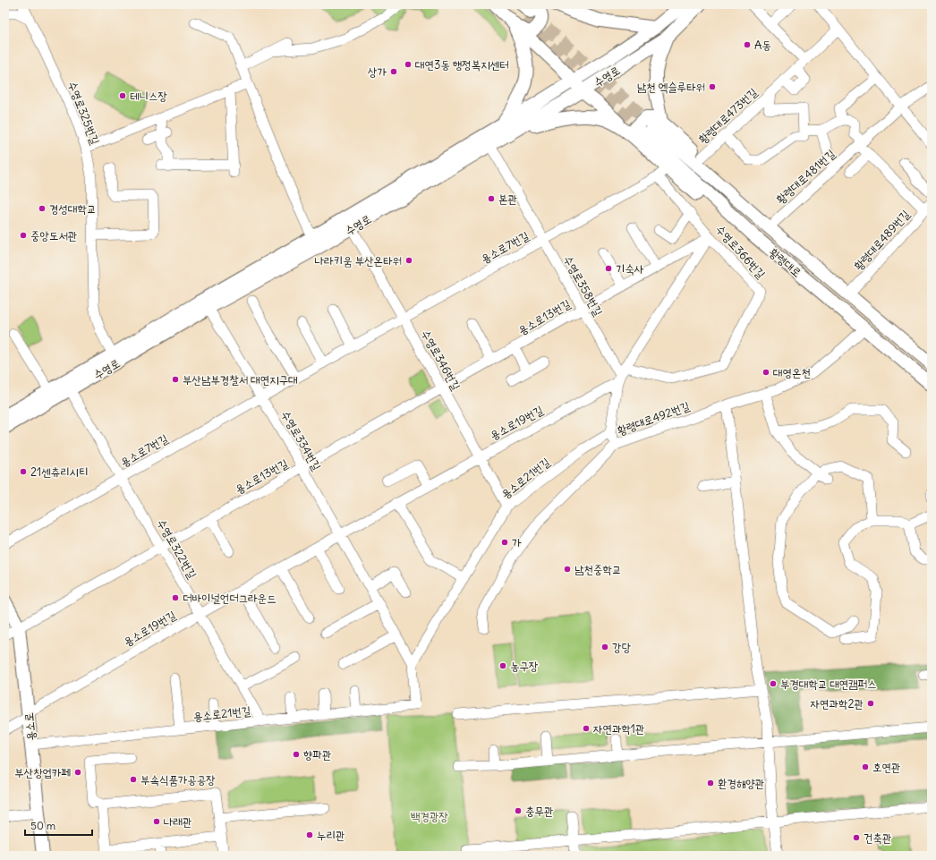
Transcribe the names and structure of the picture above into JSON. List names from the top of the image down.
{
  "streets": {
    "main road": ["수영로", "황령대로", "용소로"],
    "street": [
      "수영로325번길",
      "황령대로473번길",
      "황령대로481번길",
      "황령대로489번길",
      "용소로7번길",
      "수영로366번길",
      "수영로358번길",
      "용소로13번길",
      "수영로346번길",
      "황령대로492번길",
      "용소로19번길",
      "수영로334번길",
      "용소로21번길",
      "수영로322번길"
    ]
  },
  "crossings": [
    ["수영로", "수영로325번길"],
    ["수영로", "수영로358번길"],
    ["수영로", "수영로346번길"],
    ["수영로", "수영로334번길"],
    ["수영로", "수영로322번길"],
    ["황령대로481번길", "황령대로"],
    ["황령대로489번길", "황령대로"],
    ["용소로7번길", "수영로366번길"],
    ["용소로7번길", "수영로358번길"],
    ["용소로7번길", "수영로346번길"],
    ["용소로7번길", "수영로334번길"],
    ["용소로7번길", "수영로322번길"],
    ["수영로366번길", "수영로358번길"],
    ["수영로366번길", "용소로13번길"],
    ["수영로366번길", "용소로19번길"],
    ["황령대로", "황령대로492번길"],
    ["수영로358번길", "용소로13번길"],
    ["수영로358번길", "용소로19번길"],
    ["용소로13번길", "수영로346번길"],
    ["용소로13번길", "수영로334번길"],
    ["용소로13번길", "수영로322번길"],
    ["용소로13번길", "용소로"],
    ["수영로346번길", "용소로19번길"],
    ["수영로346번길", "용소로21번길"],
    ["용소로19번길", "수영로334번길"],
    ["용소로19번길", "수영로322번길"],
    ["용소로19번길", "용소로"],
    ["수영로334번길", "용소로21번길"],
    ["용소로21번길", "수영로322번길"],
    ["용소로21번길", "용소로"]
  ],
  "parks": ["백경광장"],
  "places": [
    "A동",
    "대연3동 행정복지센터",
    "상가",
    "남천 엑슬루타워",
    "테니스장",
    "본관",
    "경성대학교",
    "중앙도서관",
    "나라키움 부산온타워",
    "기숙사",
    "대영온천",
    "부산남부경찰서 대연지구대",
    "21센츄리시티",
    "가",
    "남천중학교",
    "더바이널언더그라운드",
    "강당",
    "농구장",
    "부경대학교 대연캠퍼스",
    "자연과학2관",
    "자연과학1관",
    "향파관",
    "호연관",
    "부산창업카페",
    "부속식품가공공장",
    "환경해양관",
    "충무관",
    "나래관",
    "누리관",
    "건축관"
  ],
  "scale_bar": "50 m"
}
